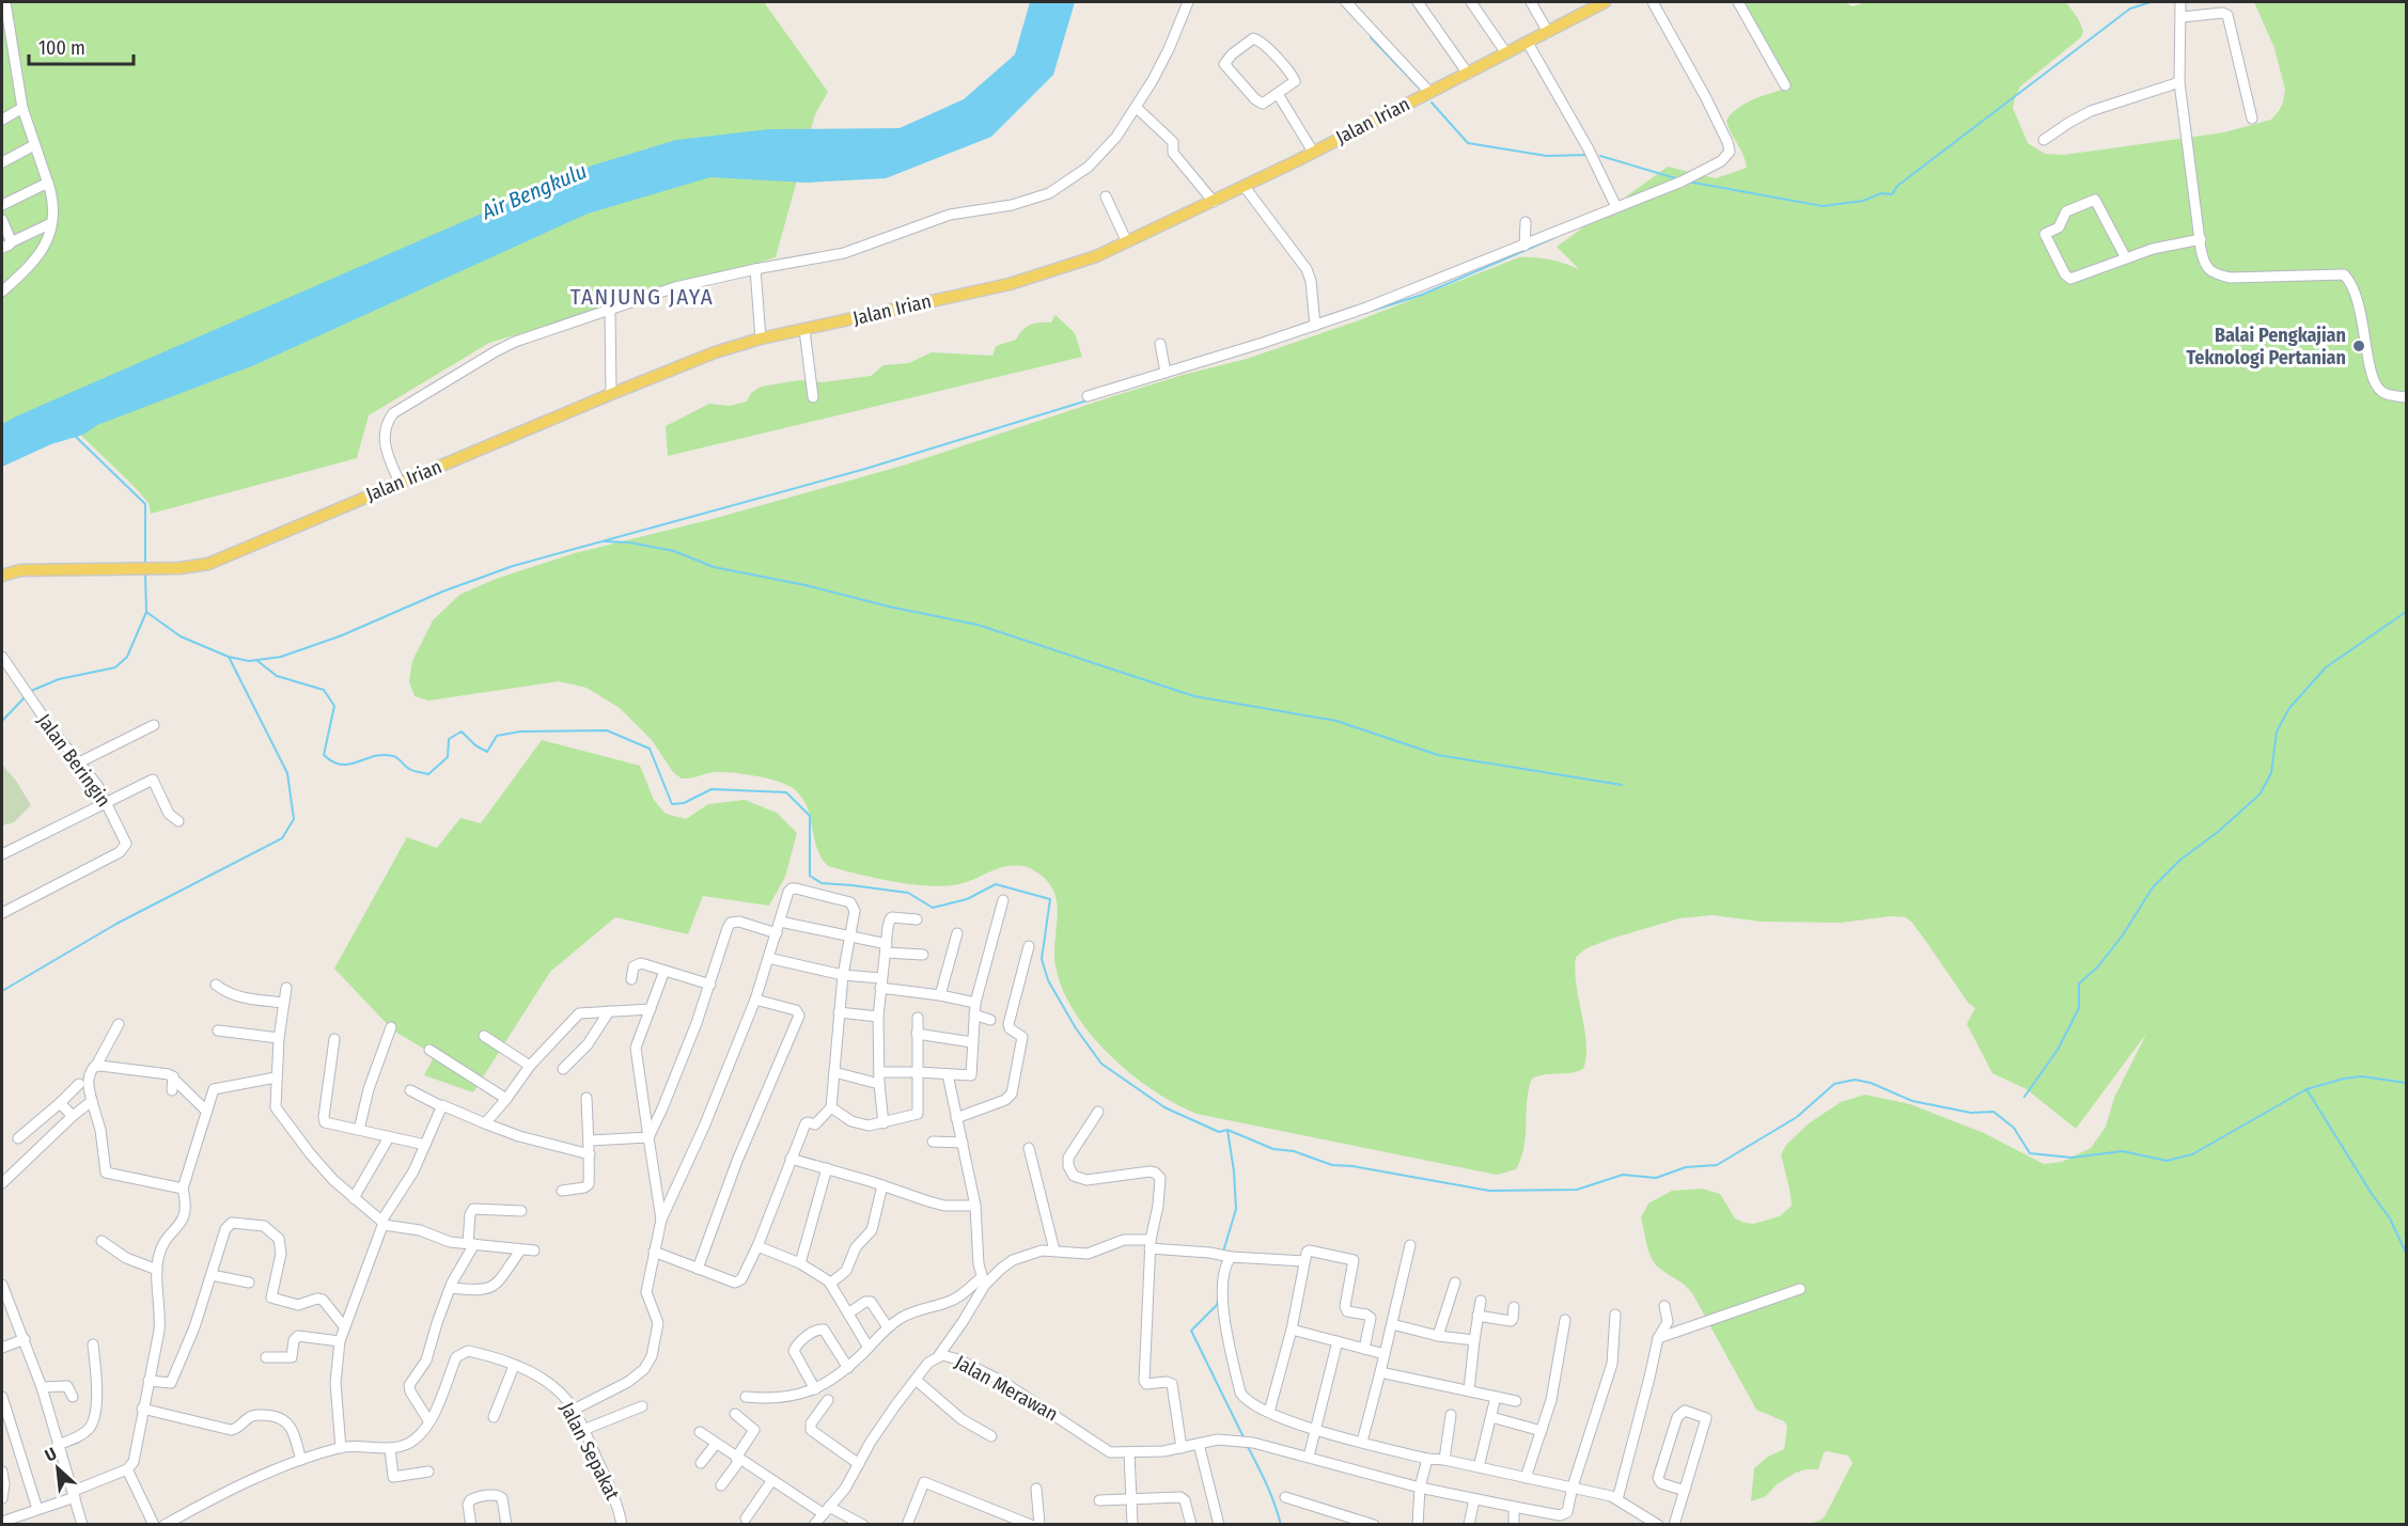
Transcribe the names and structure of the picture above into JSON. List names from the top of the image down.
{
  "streets": {
    "main road": ["Jalan Irian"],
    "street": ["Jalan Beringin", "Jalan Merawan", "Jalan Sepakat"]
  },
  "districts": ["TANJUNG JAYA"],
  "water": ["Air Bengkulu"],
  "places": ["Balai Pengkajian Teknologi Pertanian"],
  "scale_bar": "100 m",
  "north": "top left"
}
